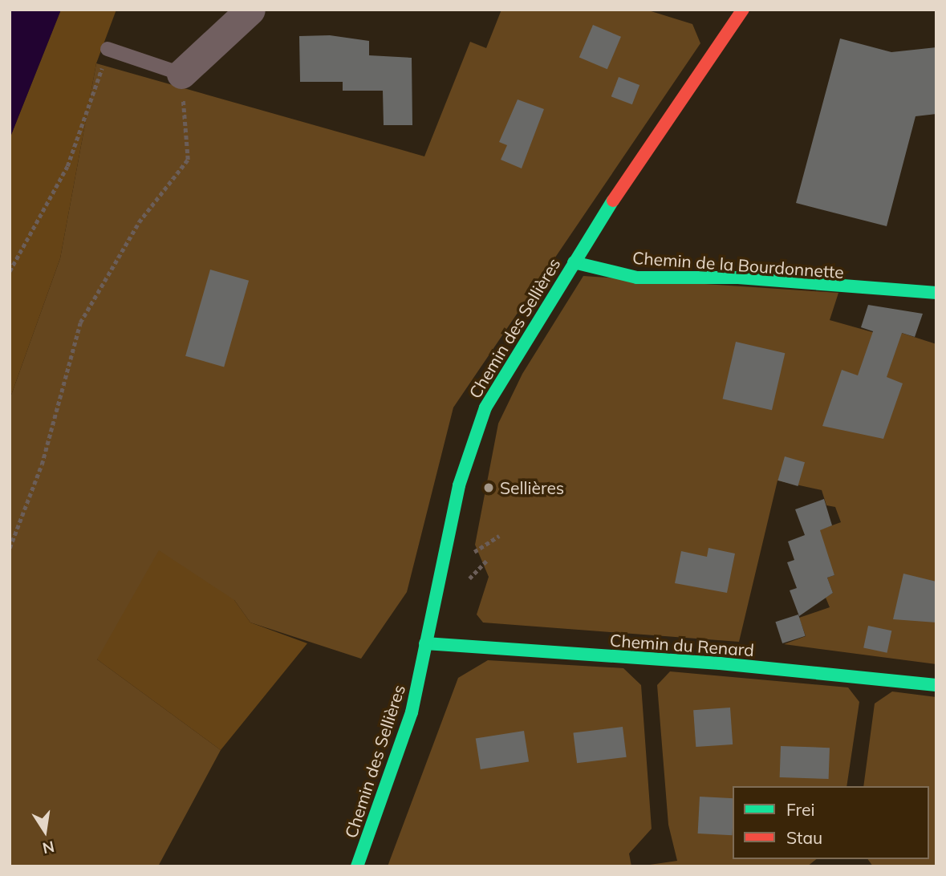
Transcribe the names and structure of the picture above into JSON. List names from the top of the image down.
{
  "streets": {
    "street": ["Chemin de la Bourdonnette", "Chemin des Sellières", "Chemin du Renard"]
  },
  "crossings": [
    ["Chemin de la Bourdonnette", "Chemin des Sellières"],
    ["Chemin des Sellières", "Chemin du Renard"]
  ],
  "places": ["Sellières"],
  "legend": ["Frei", "Stau"],
  "north": "bottom"
}
